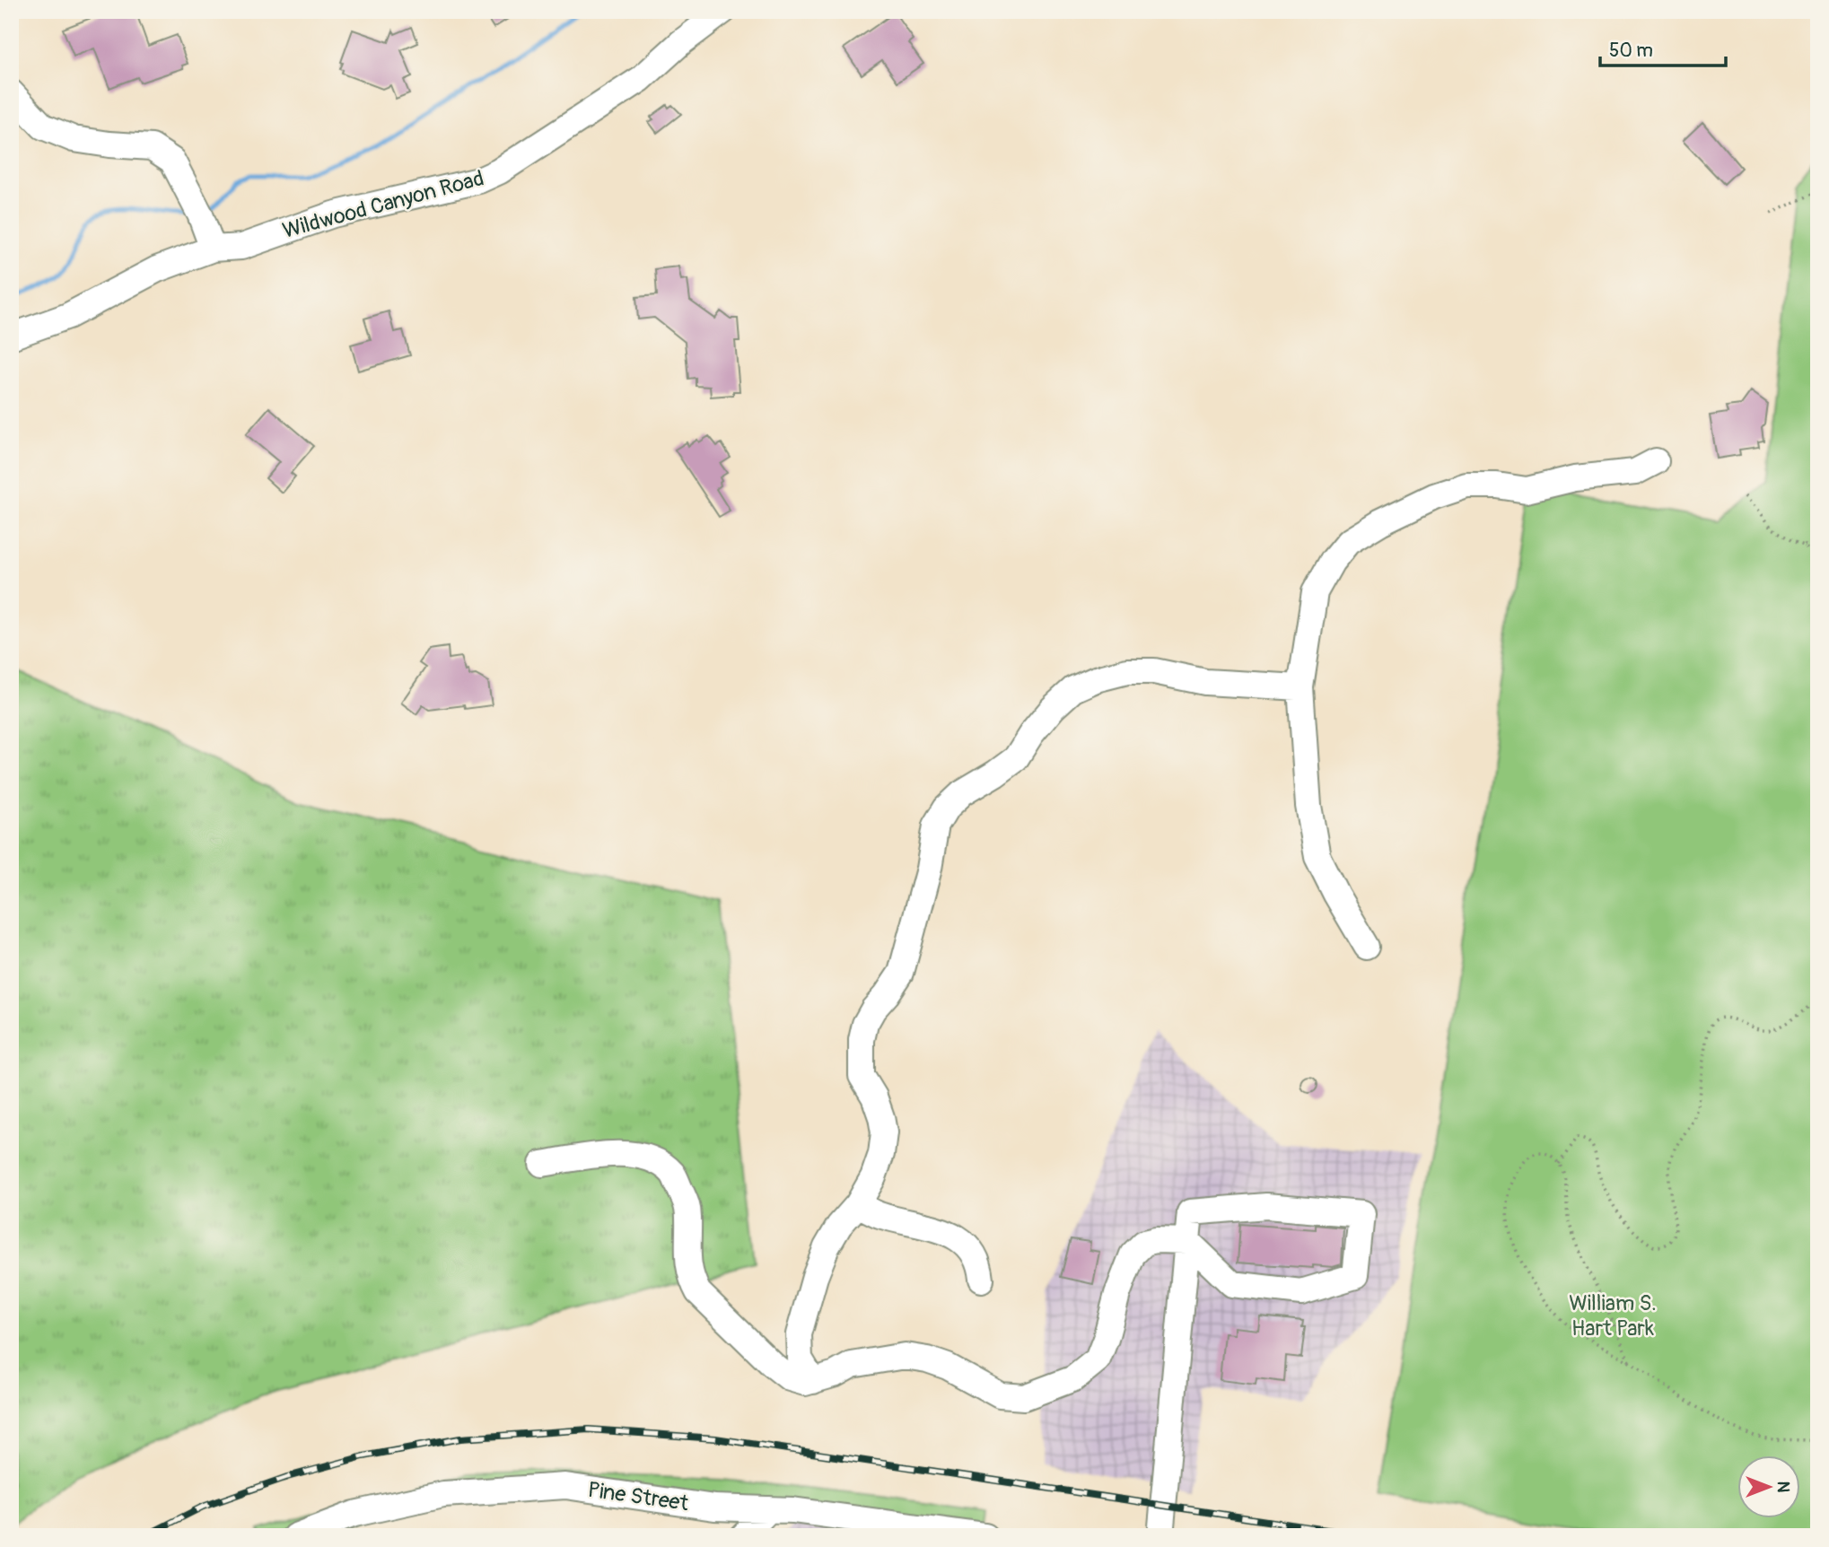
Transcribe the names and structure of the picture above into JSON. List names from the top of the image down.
{
  "streets": {
    "street": ["Wildwood Canyon Road", "Pine Street"]
  },
  "parks": ["William S. Hart Park"],
  "scale_bar": "50 m",
  "north": "right"
}
